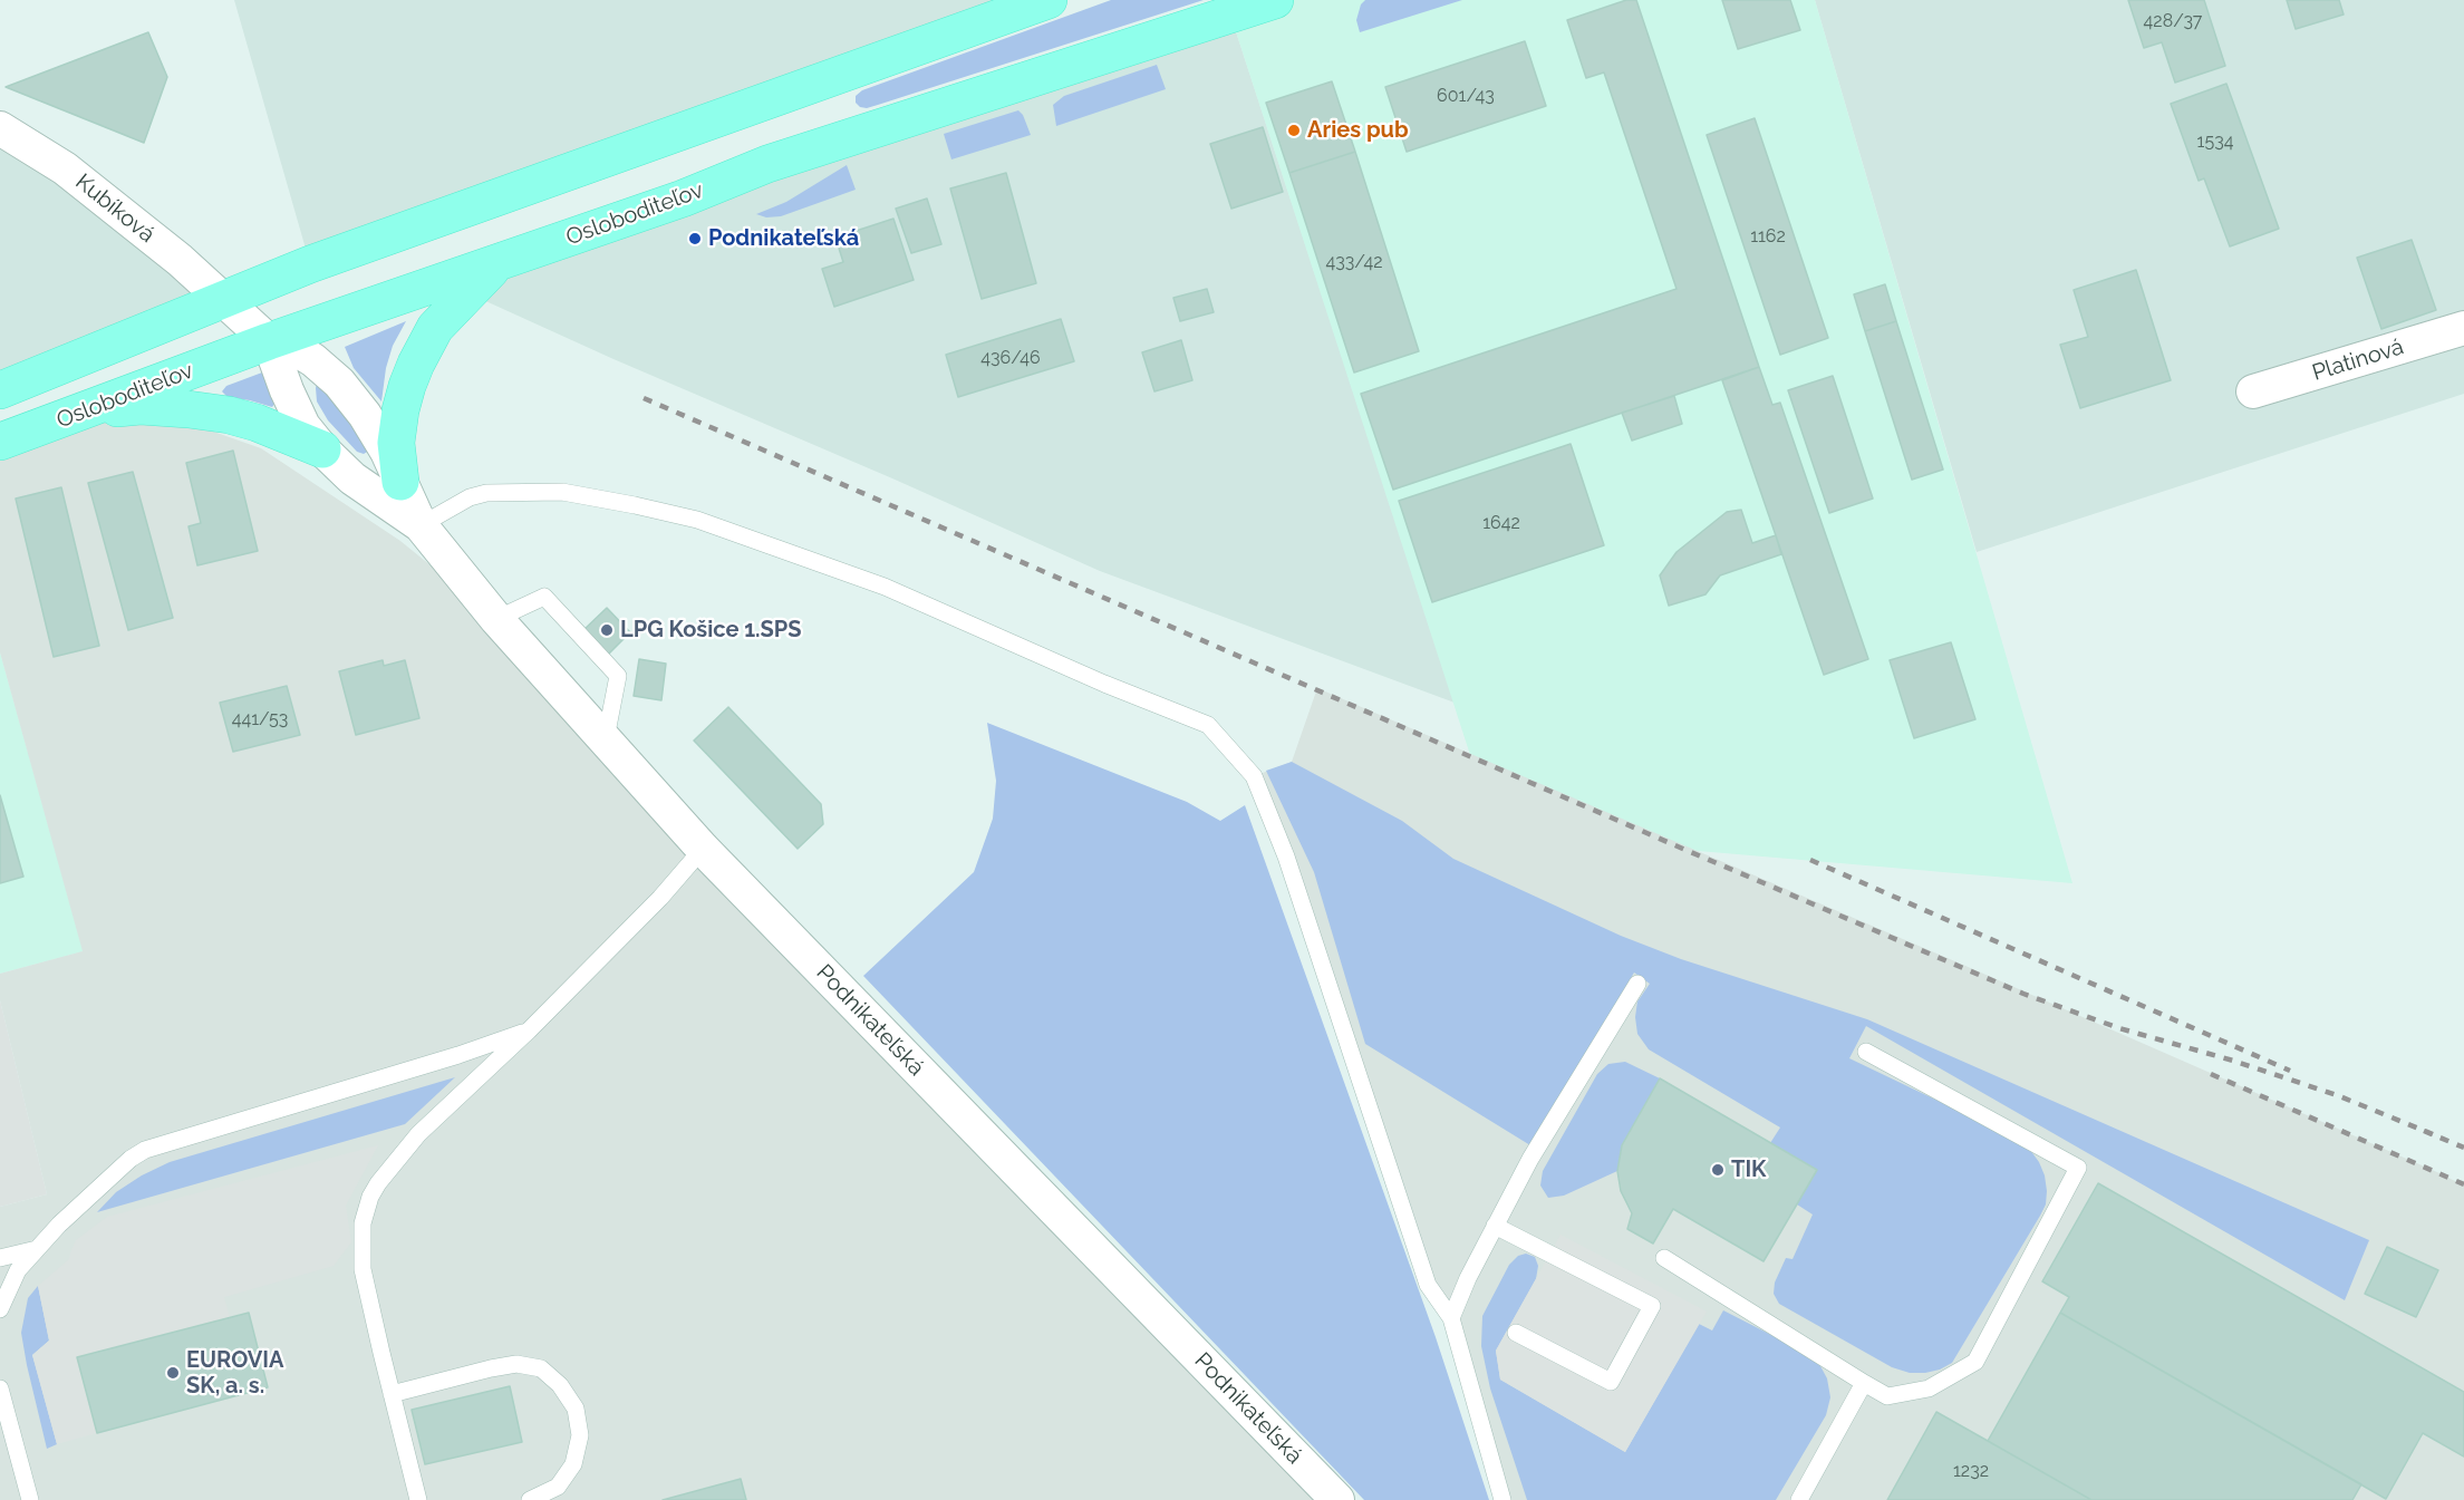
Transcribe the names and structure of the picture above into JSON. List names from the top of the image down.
{
  "streets": {
    "main road": ["Osloboditeľov"],
    "street": ["Kubíková", "Platinová", "Podnikateľská"]
  },
  "crossings": [
    ["Kubíková", "Osloboditeľov"]
  ],
  "places": [
    "Aries pub",
    "Podnikateľská",
    "LPG Košice 1.SPS",
    "TIK",
    "EUROVIA SK, a. s."
  ],
  "house_numbers": [
    "428/37",
    "601/43",
    "1534",
    "1162",
    "433/42",
    "436/46",
    "1642",
    "441/53",
    "1232"
  ]
}
